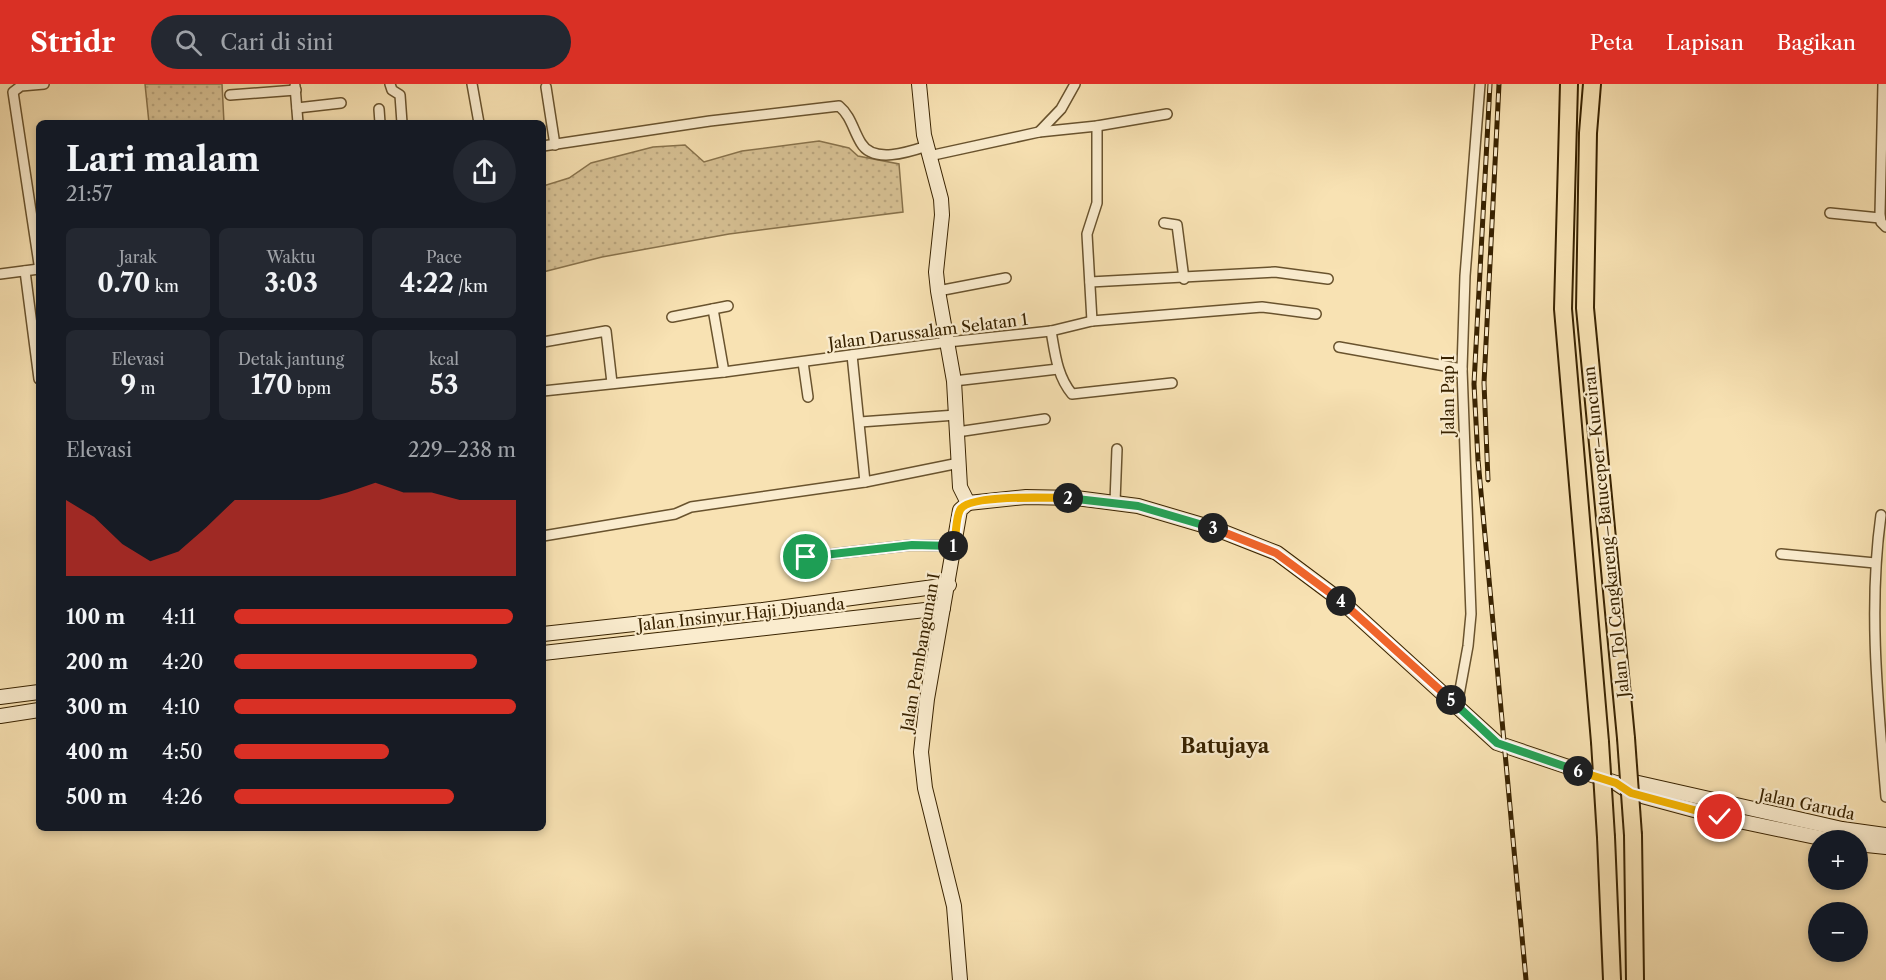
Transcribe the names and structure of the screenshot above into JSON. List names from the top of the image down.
{
  "streets": {
    "highway": ["Jalan Tol Cengkareng–Batuceper–Kunciran"],
    "main road": ["Jalan Insinyur Haji Djuanda", "Jalan Pembangunan I", "Jalan Garuda"],
    "street": ["Jalan Darussalam Selatan 1", "Jalan Pap I"]
  },
  "crossings": [
    ["Jalan Pap I", "Jalan Garuda"],
    ["Jalan Insinyur Haji Djuanda", "Jalan Pembangunan I"],
    ["Jalan Pembangunan I", "Jalan Garuda"]
  ],
  "districts": ["Batujaya"],
  "page": {
    "header": "Stridr",
    "search": "Cari di sini",
    "nav": ["Peta", "Lapisan", "Bagikan"],
    "heading": ["Lari malam", "21:57"],
    "stats": [
      ["Jarak", "0.70 km"],
      ["Waktu", "3:03"],
      ["Pace", "4:22 /km"],
      ["Elevasi", "9 m"],
      ["Detak jantung", "170 bpm"],
      ["kcal", "53"]
    ],
    "chart": ["Elevasi", "229–238 m"],
    "pins": [
      "2",
      "3",
      "1",
      "4",
      "5",
      "6"
    ],
    "list": [
      {
        "name": "100 m",
        "note": "4:11"
      },
      {
        "name": "200 m",
        "note": "4:20"
      },
      {
        "name": "300 m",
        "note": "4:10"
      },
      {
        "name": "400 m",
        "note": "4:50"
      },
      {
        "name": "500 m",
        "note": "4:26"
      }
    ],
    "map_buttons": ["+", "−"]
  }
}
